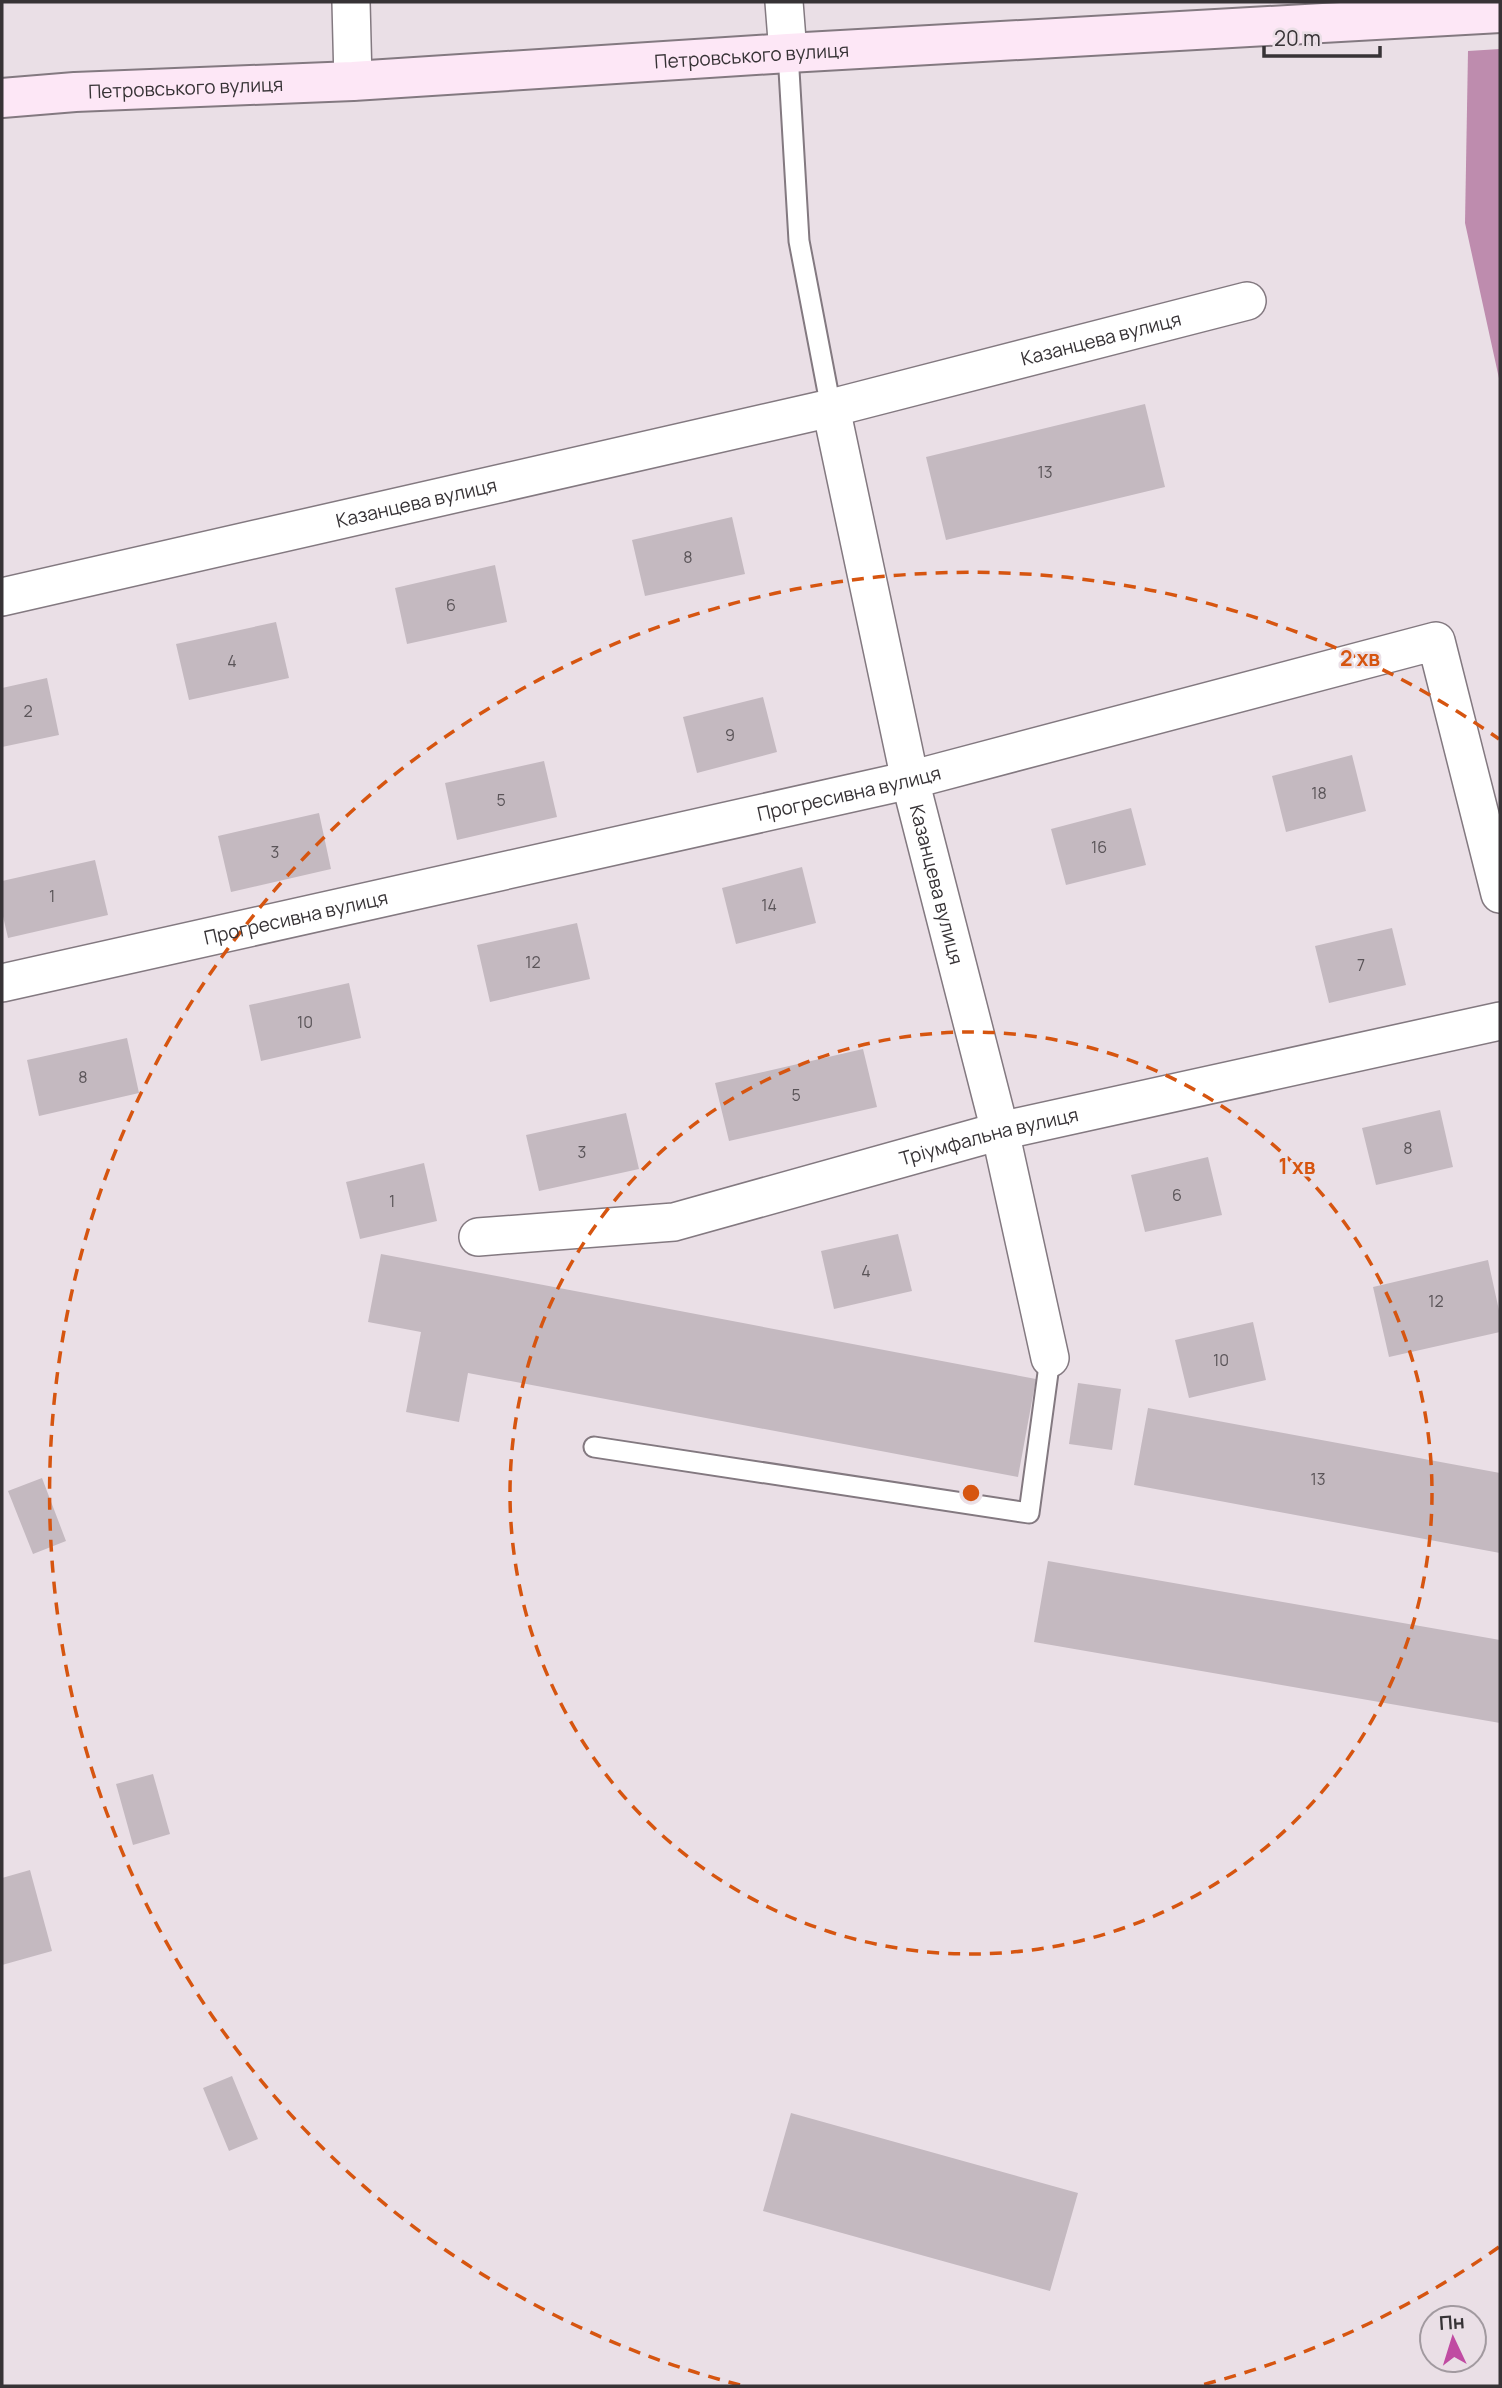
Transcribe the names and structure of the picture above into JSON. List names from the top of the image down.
{
  "streets": {
    "main road": ["Петровського вулиця"],
    "street": ["Казанцева вулиця", "Прогресивна вулиця", "Тріумфальна вулиця"]
  },
  "crossings": [
    ["Казанцева вулиця", "Прогресивна вулиця"],
    ["Казанцева вулиця", "Тріумфальна вулиця"]
  ],
  "house_numbers": [
    "13",
    "8",
    "6",
    "4",
    "2",
    "9",
    "18",
    "5",
    "16",
    "3",
    "1",
    "14",
    "12",
    "7",
    "10",
    "8",
    "5",
    "8",
    "3",
    "6",
    "1",
    "4",
    "12",
    "10",
    "13"
  ],
  "scale_bar": "20 m",
  "north": "top",
  "rings": ["2 хв", "1 хв"]
}
